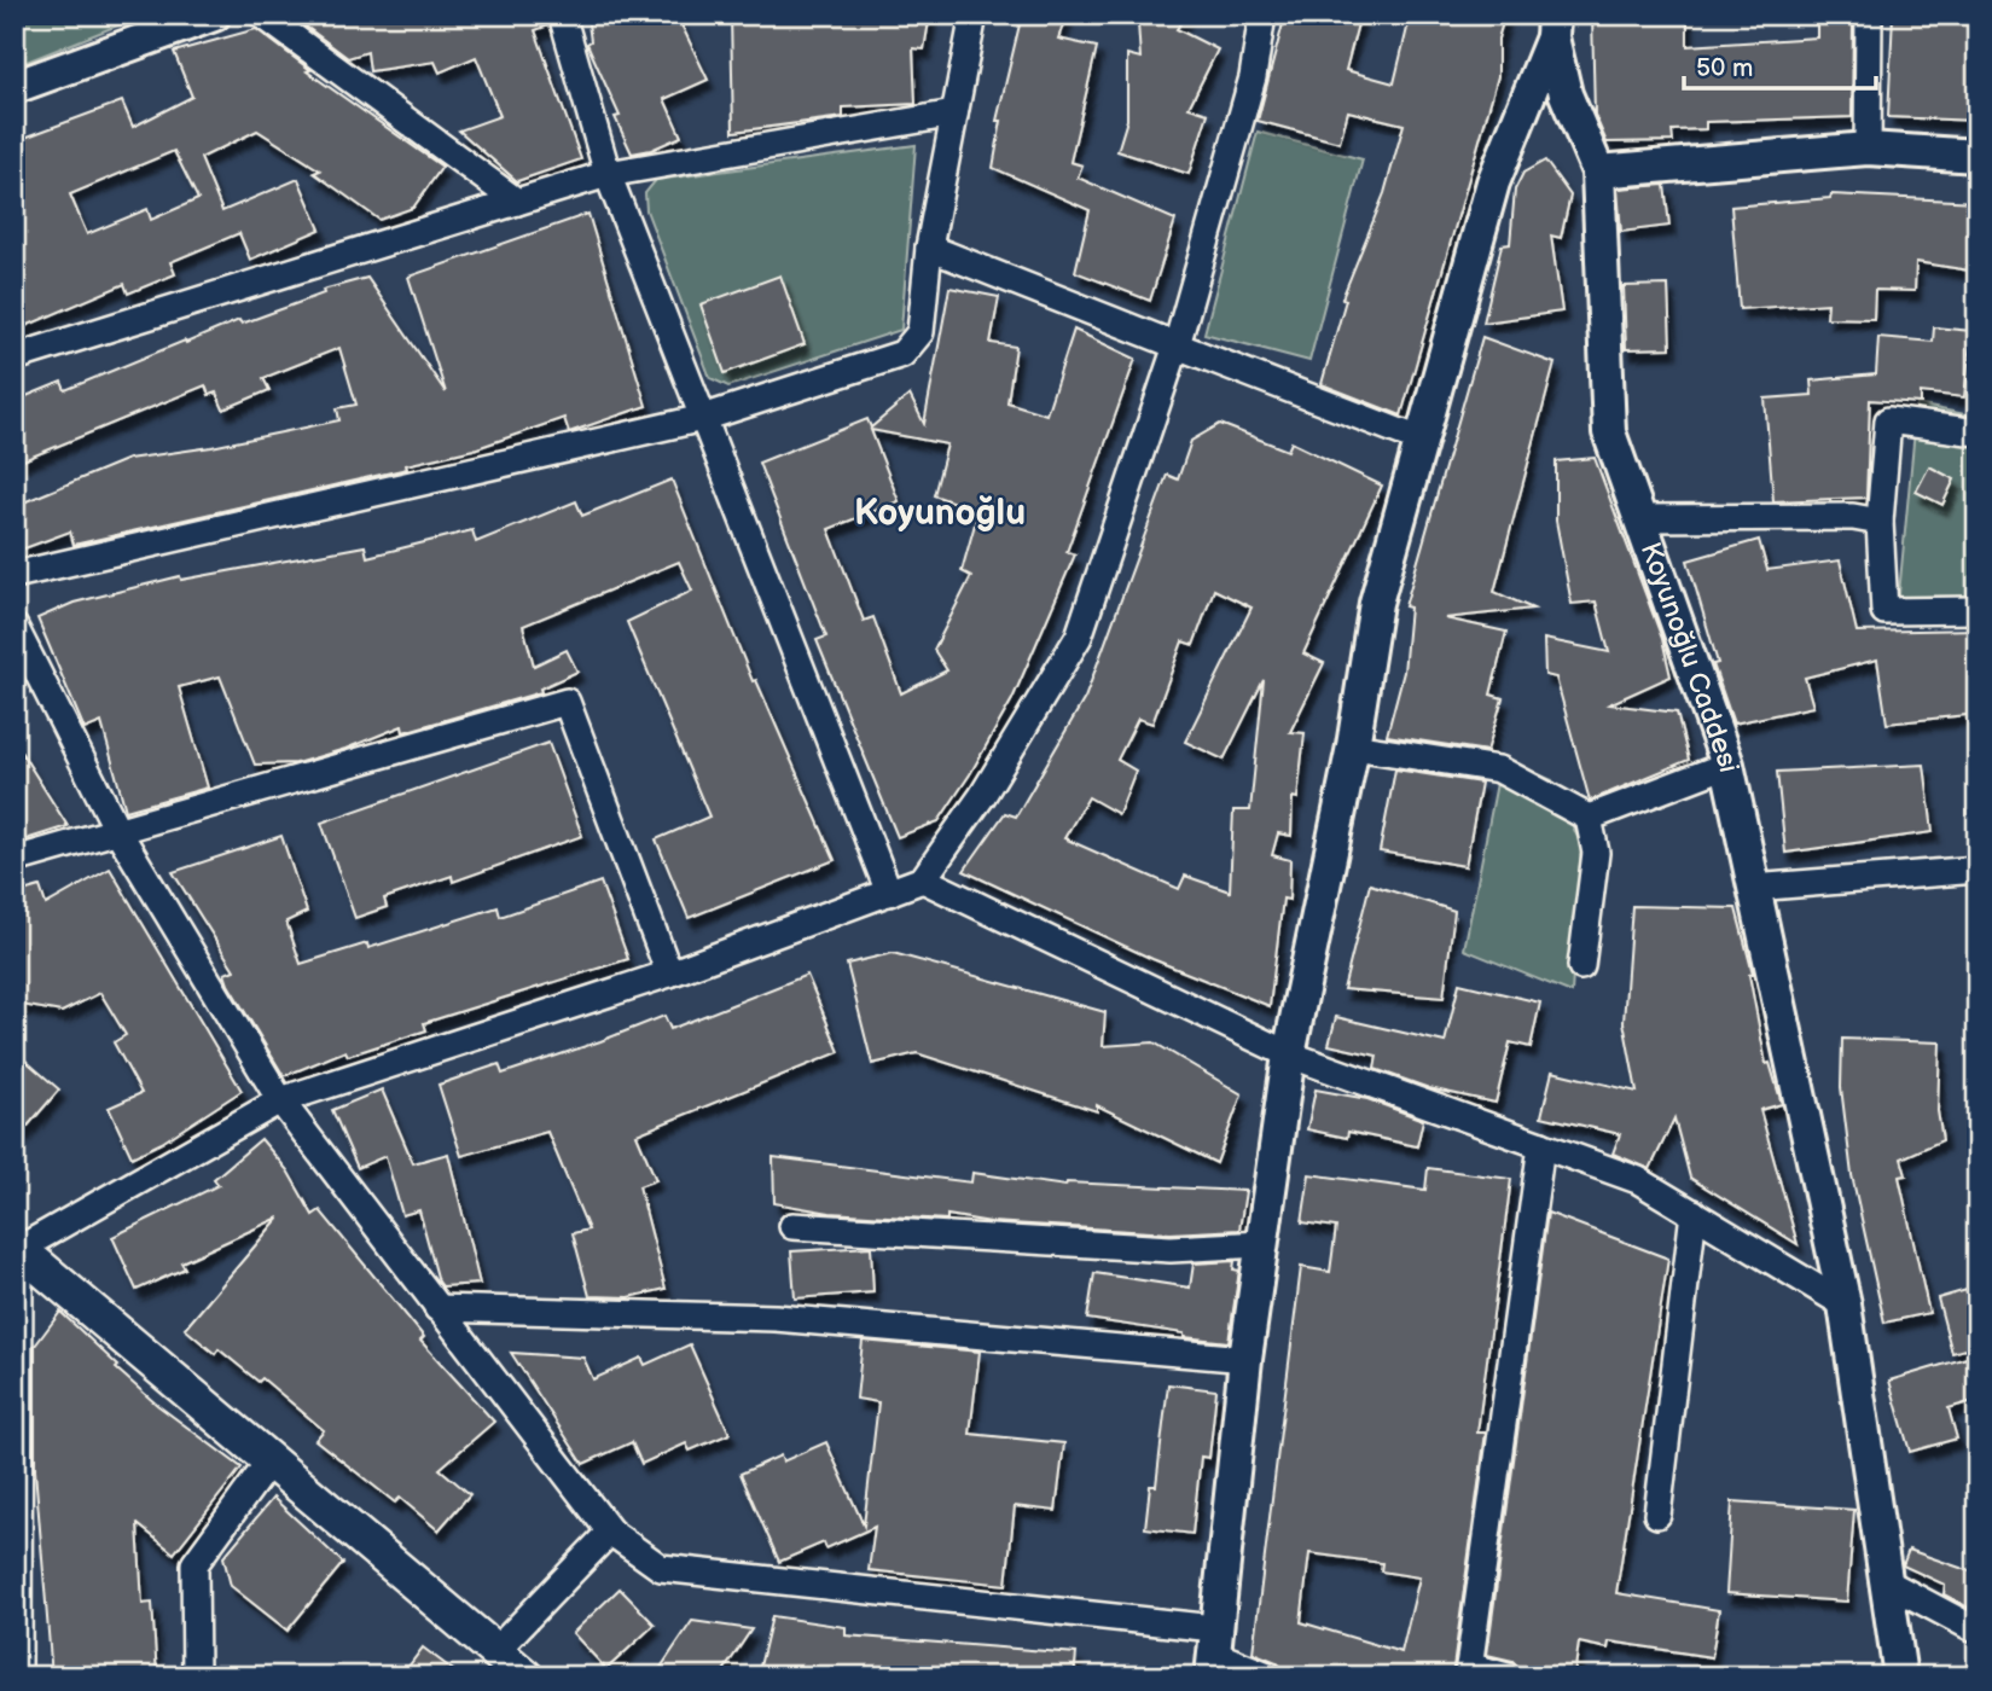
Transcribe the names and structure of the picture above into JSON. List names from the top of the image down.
{
  "streets": {
    "street": ["Koyunoğlu Caddesi"]
  },
  "districts": ["Koyunoğlu"],
  "scale_bar": "50 m"
}
